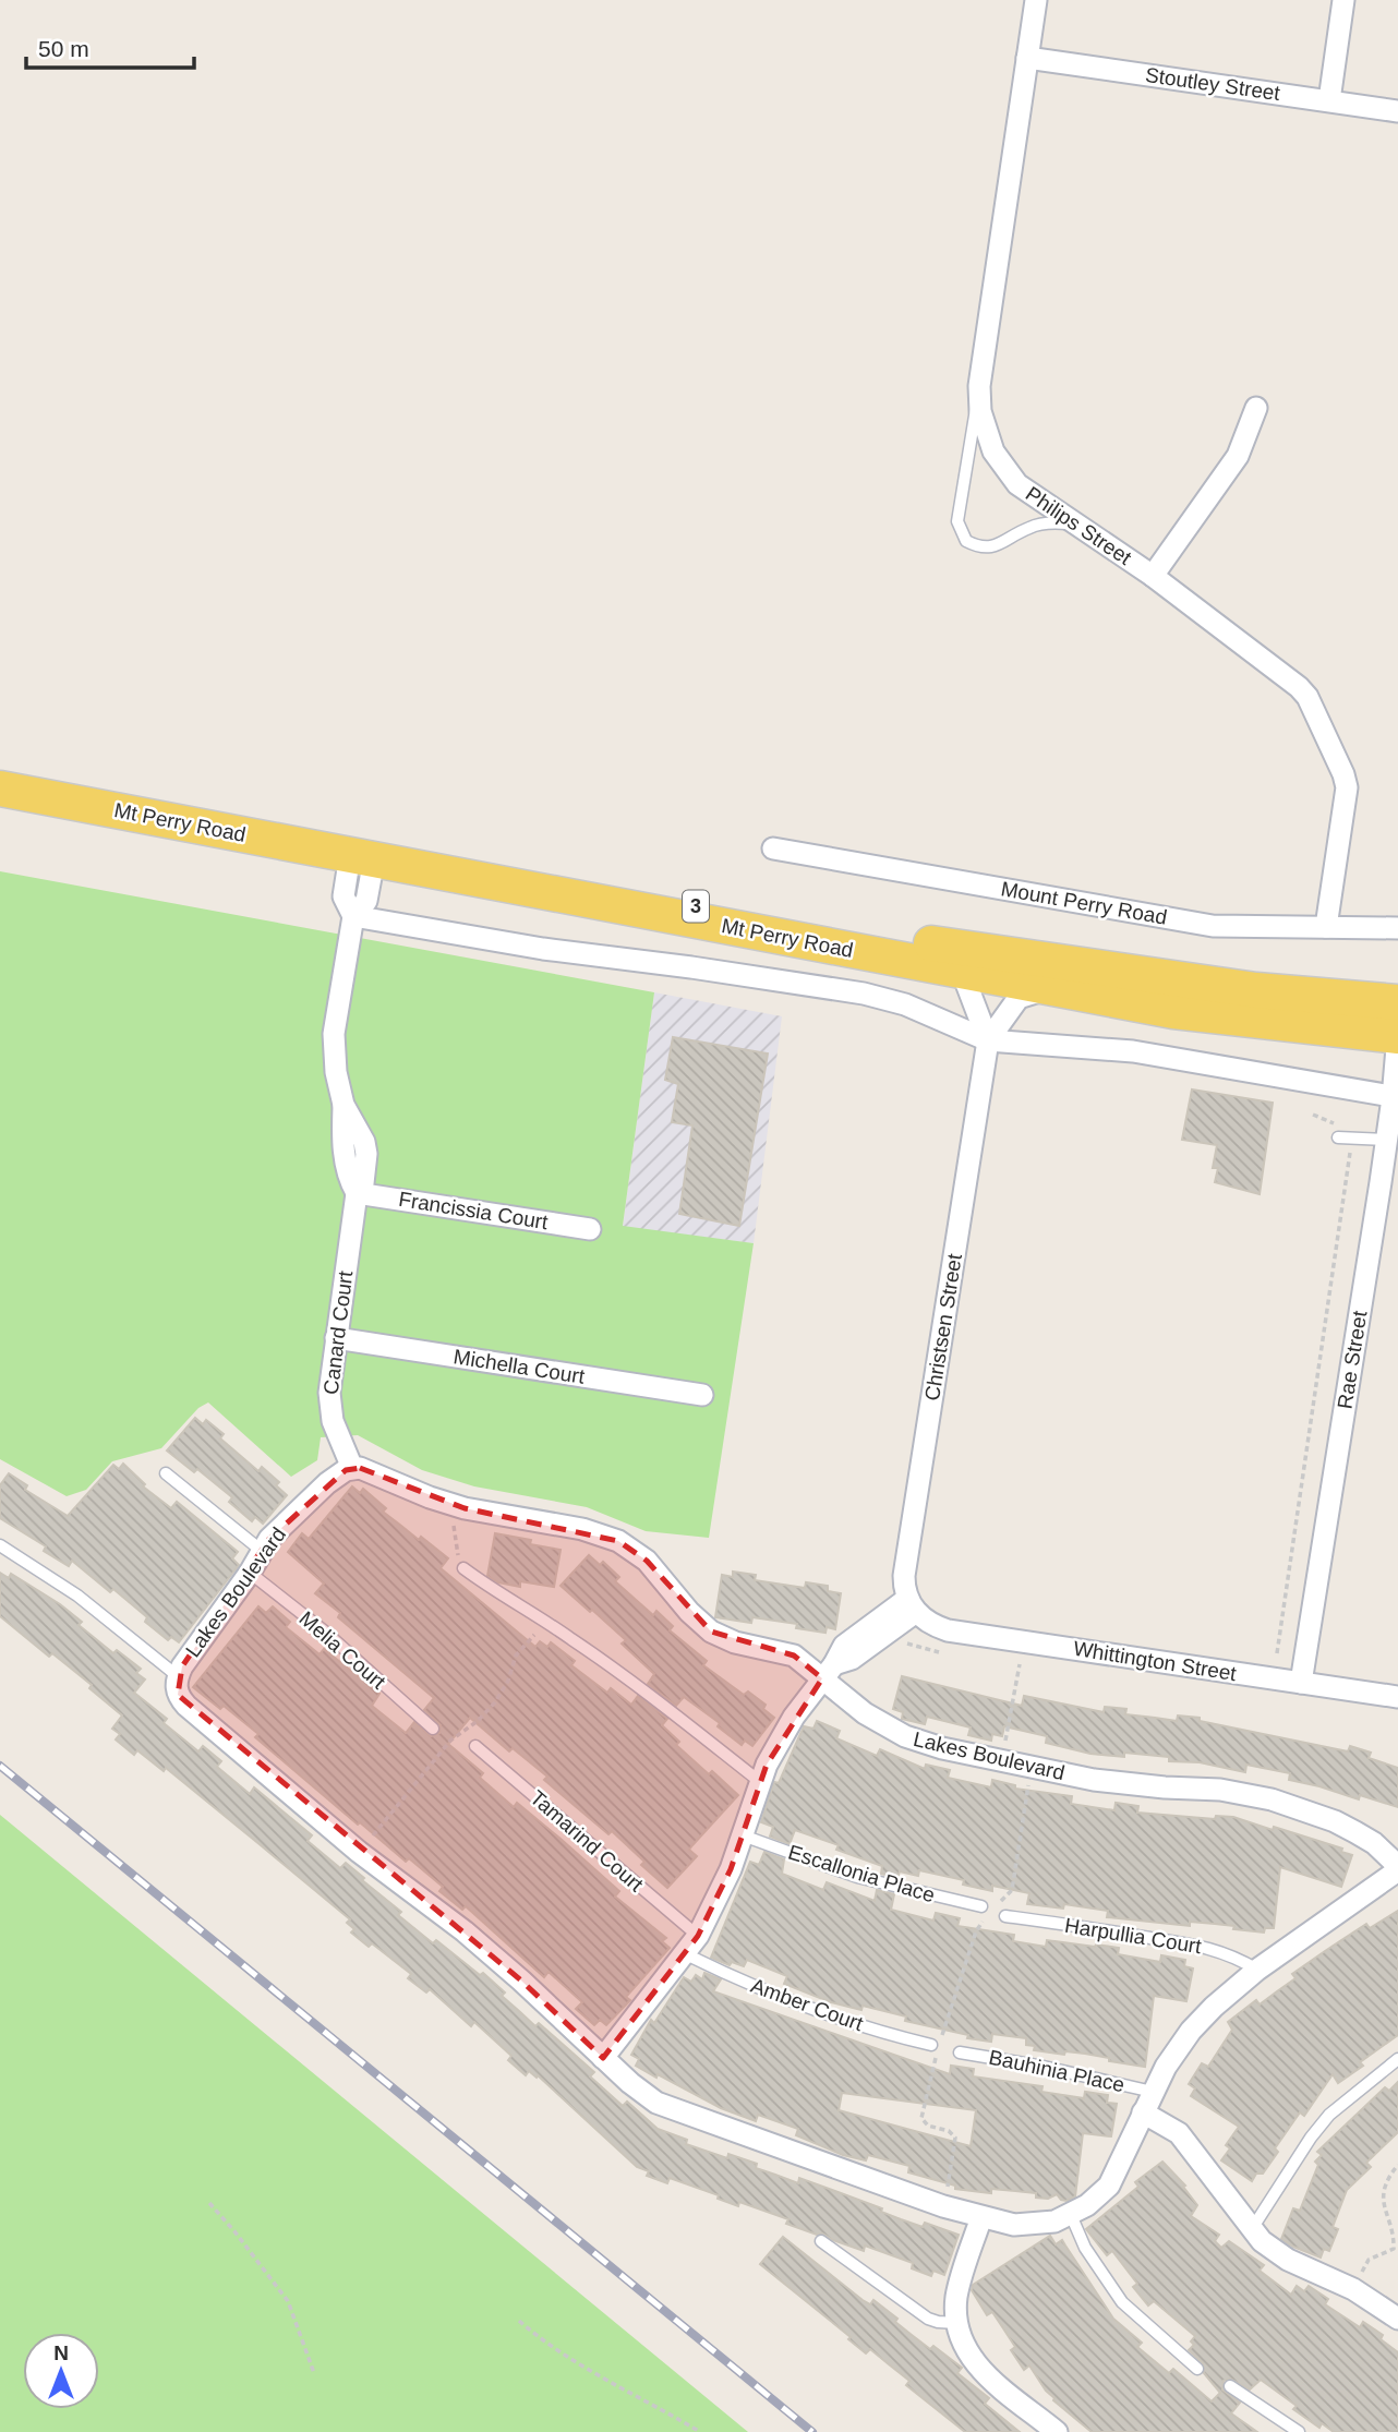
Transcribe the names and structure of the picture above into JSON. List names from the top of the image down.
{
  "streets": {
    "main road": ["Mt Perry Road", "3"],
    "street": [
      "Stoutley Street",
      "Philips Street",
      "Mount Perry Road",
      "Francissia Court",
      "Christsen Street",
      "Canard Court",
      "Rae Street",
      "Michella Court",
      "Lakes Boulevard",
      "Whittington Street"
    ],
    "lane": [
      "Melia Court",
      "Tamarind Court",
      "Escallonia Place",
      "Harpullia Court",
      "Amber Court",
      "Bauhinia Place"
    ]
  },
  "crossings": [
    ["Stoutley Street", "Philips Street"],
    ["Philips Street", "Mount Perry Road"],
    ["Mt Perry Road", "Christsen Street"],
    ["Mt Perry Road", "Rae Street"],
    ["Francissia Court", "Canard Court"],
    ["Christsen Street", "Whittington Street"],
    ["Canard Court", "Michella Court"],
    ["Canard Court", "Lakes Boulevard"],
    ["Rae Street", "Whittington Street"],
    ["Lakes Boulevard", "Melia Court"],
    ["Lakes Boulevard", "Harpullia Court"],
    ["Lakes Boulevard", "Bauhinia Place"],
    ["Tamarind Court", "Amber Court"]
  ],
  "scale_bar": "50 m",
  "north": "top"
}
